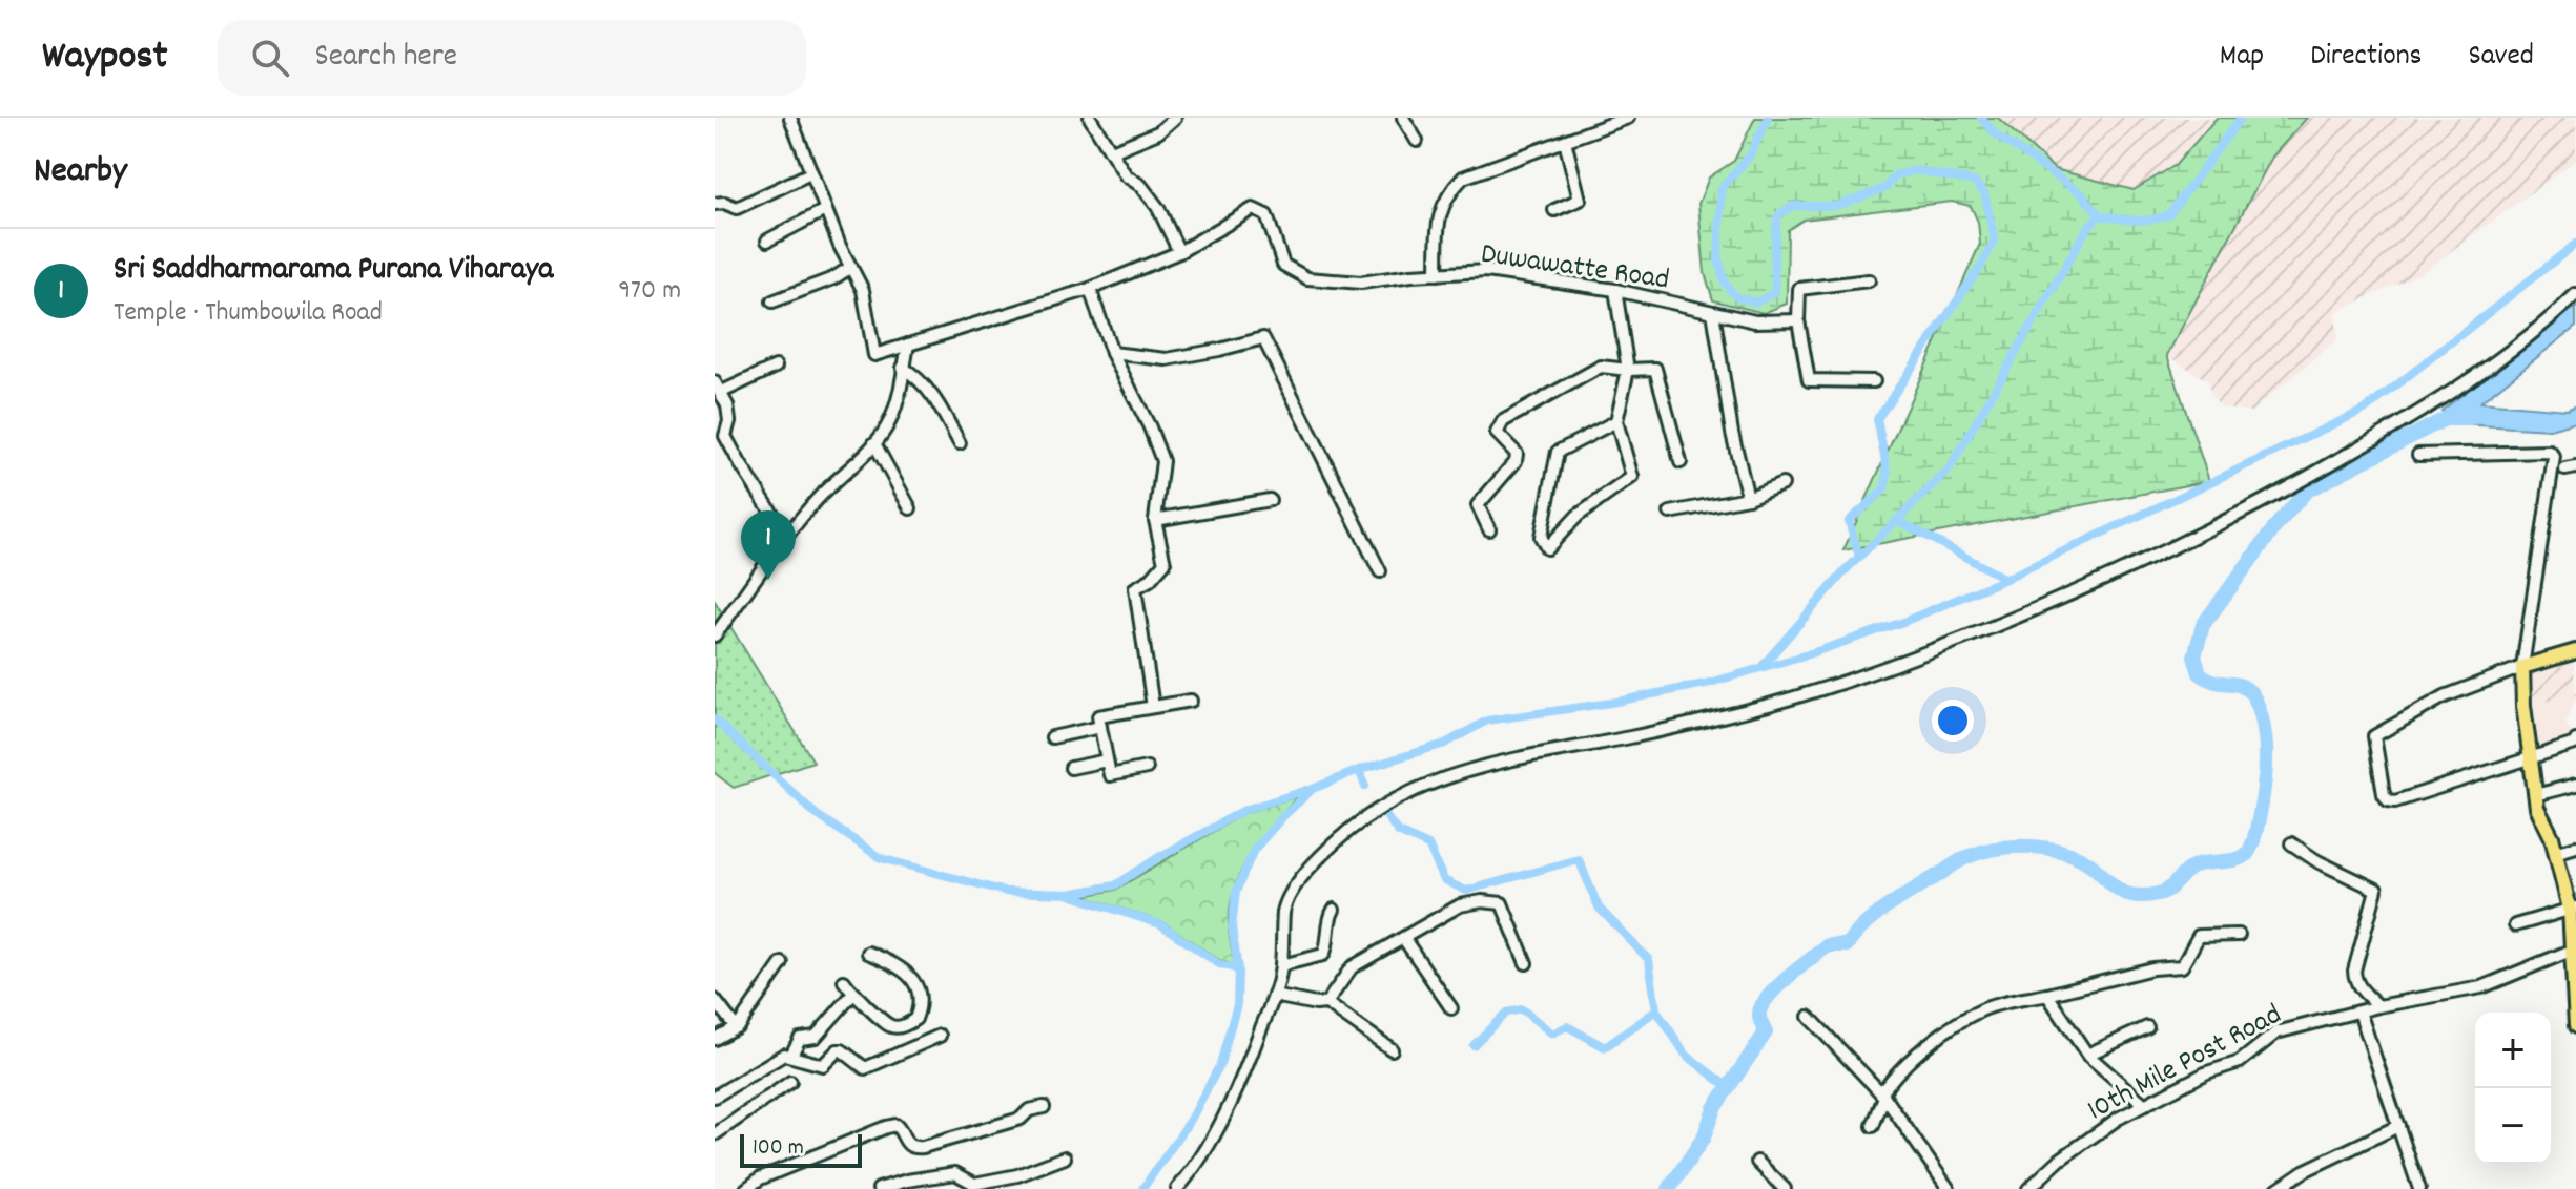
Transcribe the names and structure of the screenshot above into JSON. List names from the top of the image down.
{
  "streets": {
    "street": ["Duwawatte Road", "10th Mile Post Road"]
  },
  "scale_bar": "100 m",
  "page": {
    "header": "Waypost",
    "search": "Search here",
    "nav": ["Map", "Directions", "Saved"],
    "heading": "Nearby",
    "list": [
      {
        "mark": "1",
        "name": "Sri Saddharmarama Purana Viharaya",
        "note": "Temple · Thumbowila Road",
        "value": "970 m"
      }
    ],
    "pins": "1",
    "map_buttons": ["+", "−"],
    "scale": "100 m"
  }
}
